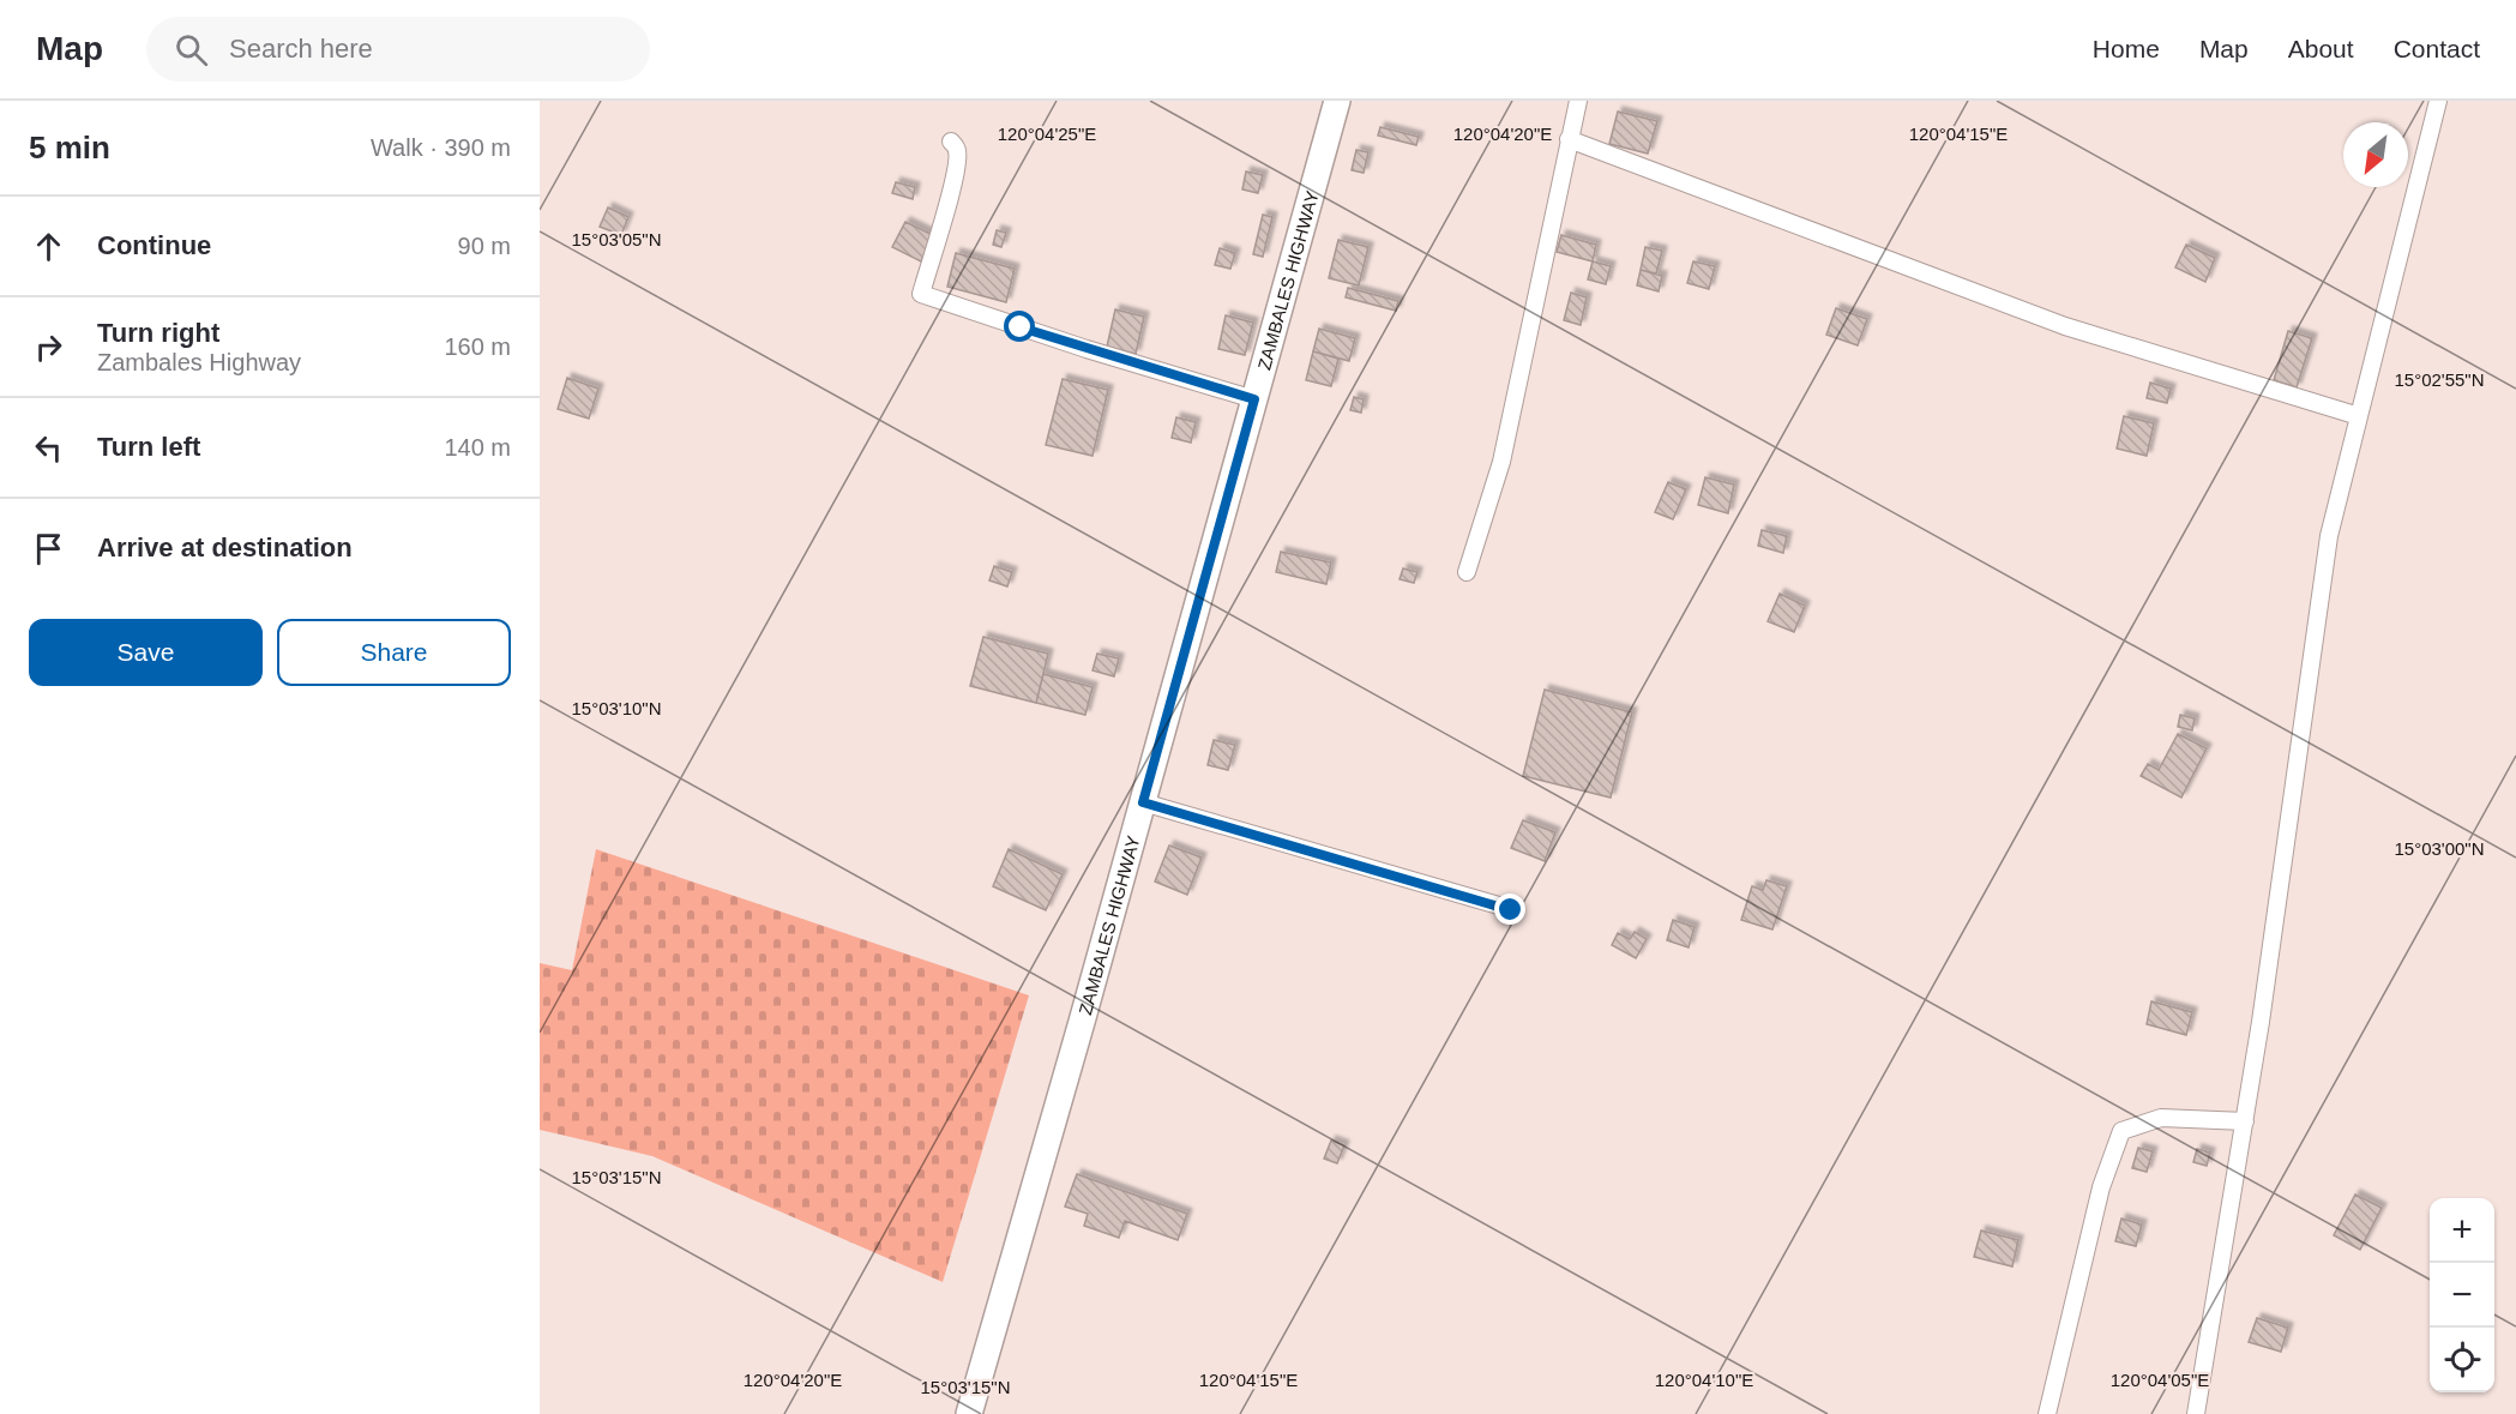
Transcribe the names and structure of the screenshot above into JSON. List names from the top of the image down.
{
  "streets": {
    "main road": ["ZAMBALES HIGHWAY"]
  },
  "north": "bottom left",
  "page": {
    "header": "Map",
    "search": "Search here",
    "nav": [
      "Home",
      "Map",
      "About",
      "Contact"
    ],
    "heading": ["5 min", "Walk · 390 m"],
    "list": [
      ["Continue", "90 m"],
      ["Turn right", "Zambales Highway", "160 m"],
      ["Turn left", "140 m"],
      "Arrive at destination"
    ],
    "buttons": ["Save", "Share"],
    "map_buttons": ["+", "−"]
  },
  "coordinates": [
    "120°04'25\"E",
    "120°04'20\"E",
    "120°04'15\"E",
    "15°03'05\"N",
    "15°02'55\"N",
    "15°03'10\"N",
    "15°03'00\"N",
    "15°03'15\"N",
    "120°04'10\"E",
    "120°04'05\"E"
  ]
}
